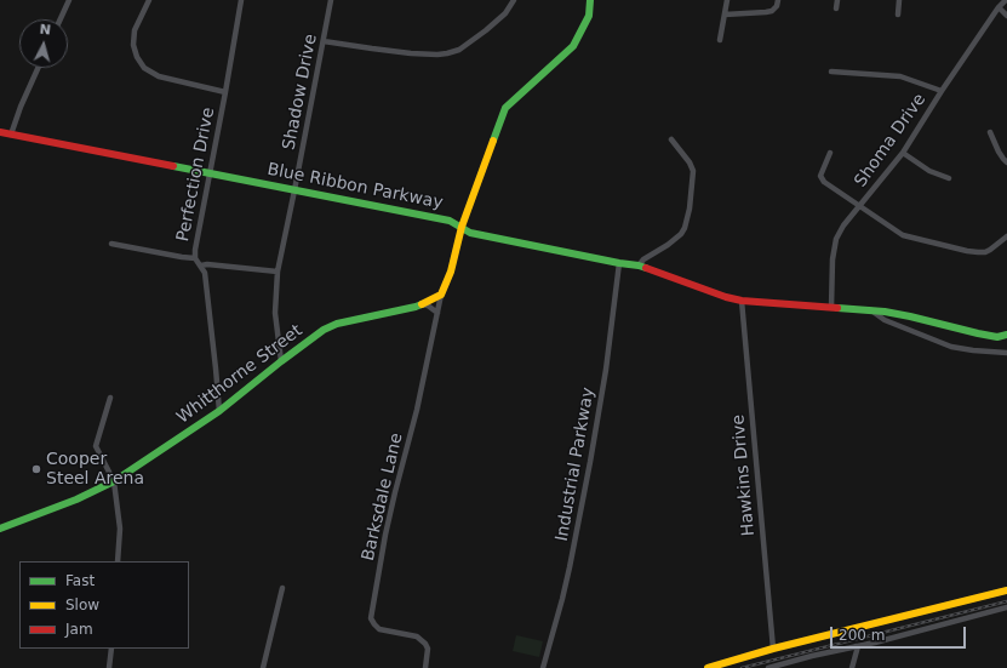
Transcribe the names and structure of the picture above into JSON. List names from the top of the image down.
{
  "streets": {
    "street": [
      "Shadow Drive",
      "Shoma Drive",
      "Perfection Drive",
      "Blue Ribbon Parkway",
      "Whitthorne Street",
      "Industrial Parkway",
      "Hawkins Drive",
      "Barksdale Lane"
    ]
  },
  "crossings": [
    ["Shadow Drive", "Blue Ribbon Parkway"],
    ["Shadow Drive", "Whitthorne Street"],
    ["Shoma Drive", "Blue Ribbon Parkway"],
    ["Perfection Drive", "Blue Ribbon Parkway"],
    ["Perfection Drive", "Whitthorne Street"],
    ["Blue Ribbon Parkway", "Industrial Parkway"],
    ["Blue Ribbon Parkway", "Hawkins Drive"],
    ["Whitthorne Street", "Barksdale Lane"]
  ],
  "places": ["Cooper Steel Arena"],
  "legend": ["Fast", "Slow", "Jam"],
  "scale_bar": "200 m",
  "north": "top"
}
